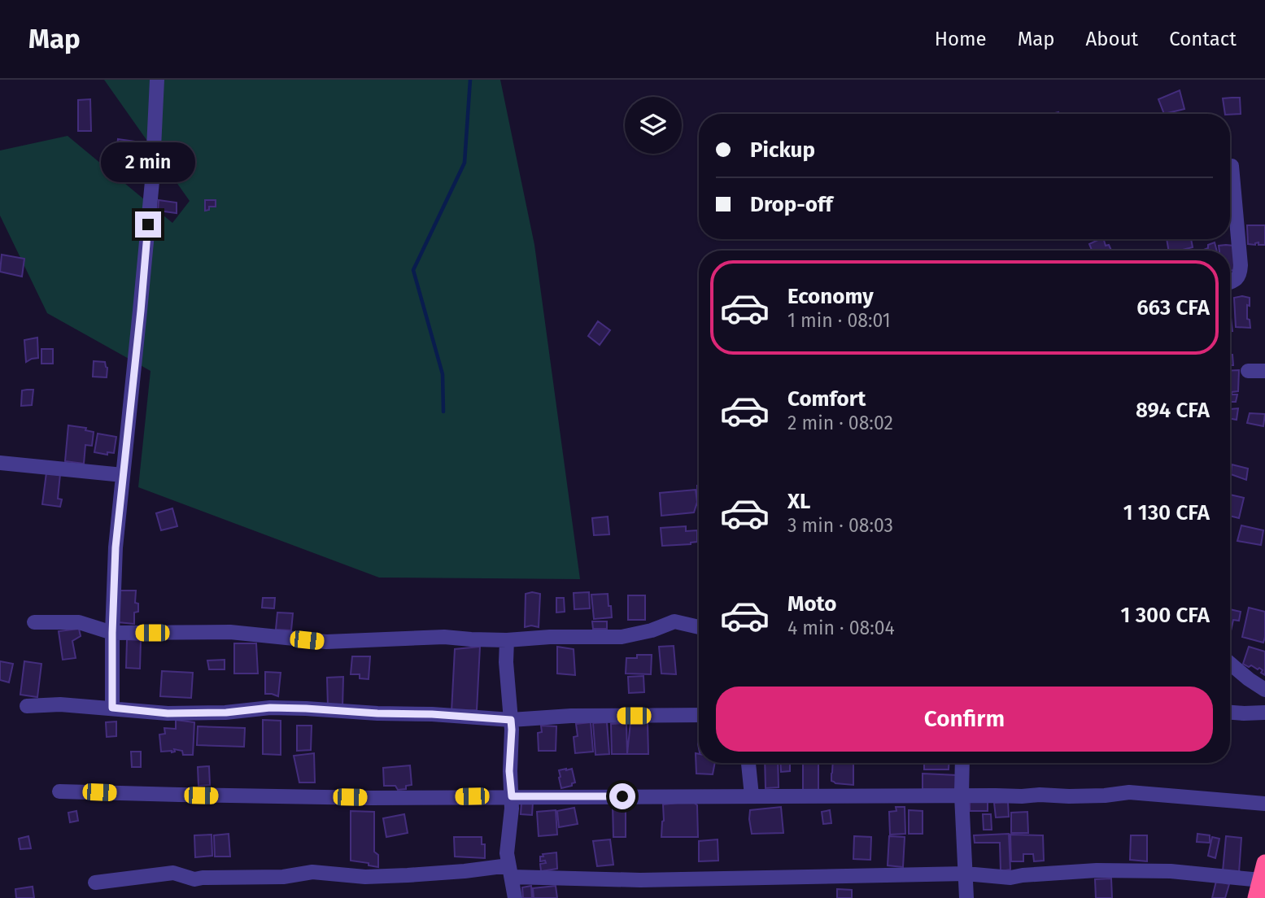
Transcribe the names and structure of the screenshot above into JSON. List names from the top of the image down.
{
  "page": {
    "header": "Map",
    "nav": [
      "Home",
      "Map",
      "About",
      "Contact"
    ],
    "banner": ["Pickup", "Drop-off"],
    "bubble": "2 min",
    "list": [
      {
        "name": "Economy",
        "note": "1 min · 08:01",
        "value": "663 CFA"
      },
      {
        "name": "Comfort",
        "note": "2 min · 08:02",
        "value": "894 CFA"
      },
      {
        "name": "XL",
        "note": "3 min · 08:03",
        "value": "1 130 CFA"
      },
      {
        "name": "Moto",
        "note": "4 min · 08:04",
        "value": "1 300 CFA"
      }
    ],
    "buttons": "Confirm"
  }
}
